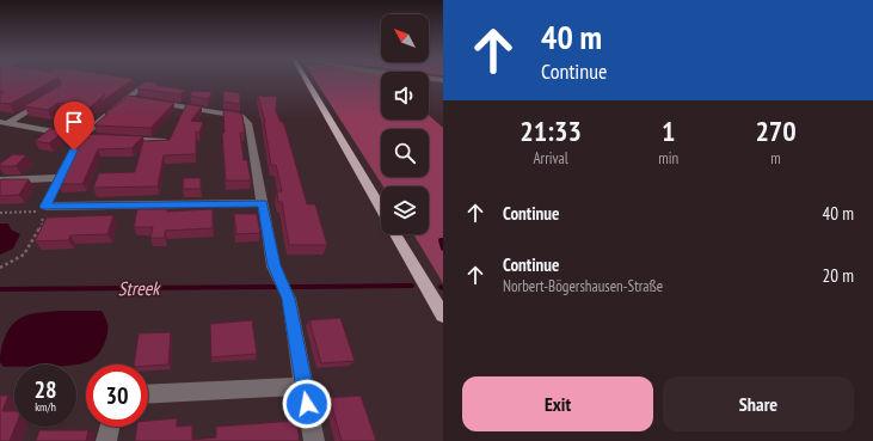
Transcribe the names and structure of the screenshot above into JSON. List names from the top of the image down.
{
  "water": ["Streek"],
  "north": "top left",
  "page": {
    "turn": ["40 m", "Continue"],
    "eta": [
      "21:33",
      "Arrival",
      "1",
      "min",
      "270",
      "m"
    ],
    "list": [
      {
        "name": "Continue",
        "value": "40 m"
      },
      {
        "name": "Continue",
        "note": "Norbert-Bögershausen-Straße",
        "value": "20 m"
      }
    ],
    "speed": "28 km/h",
    "limit": "30",
    "buttons": ["Exit", "Share"]
  }
}
